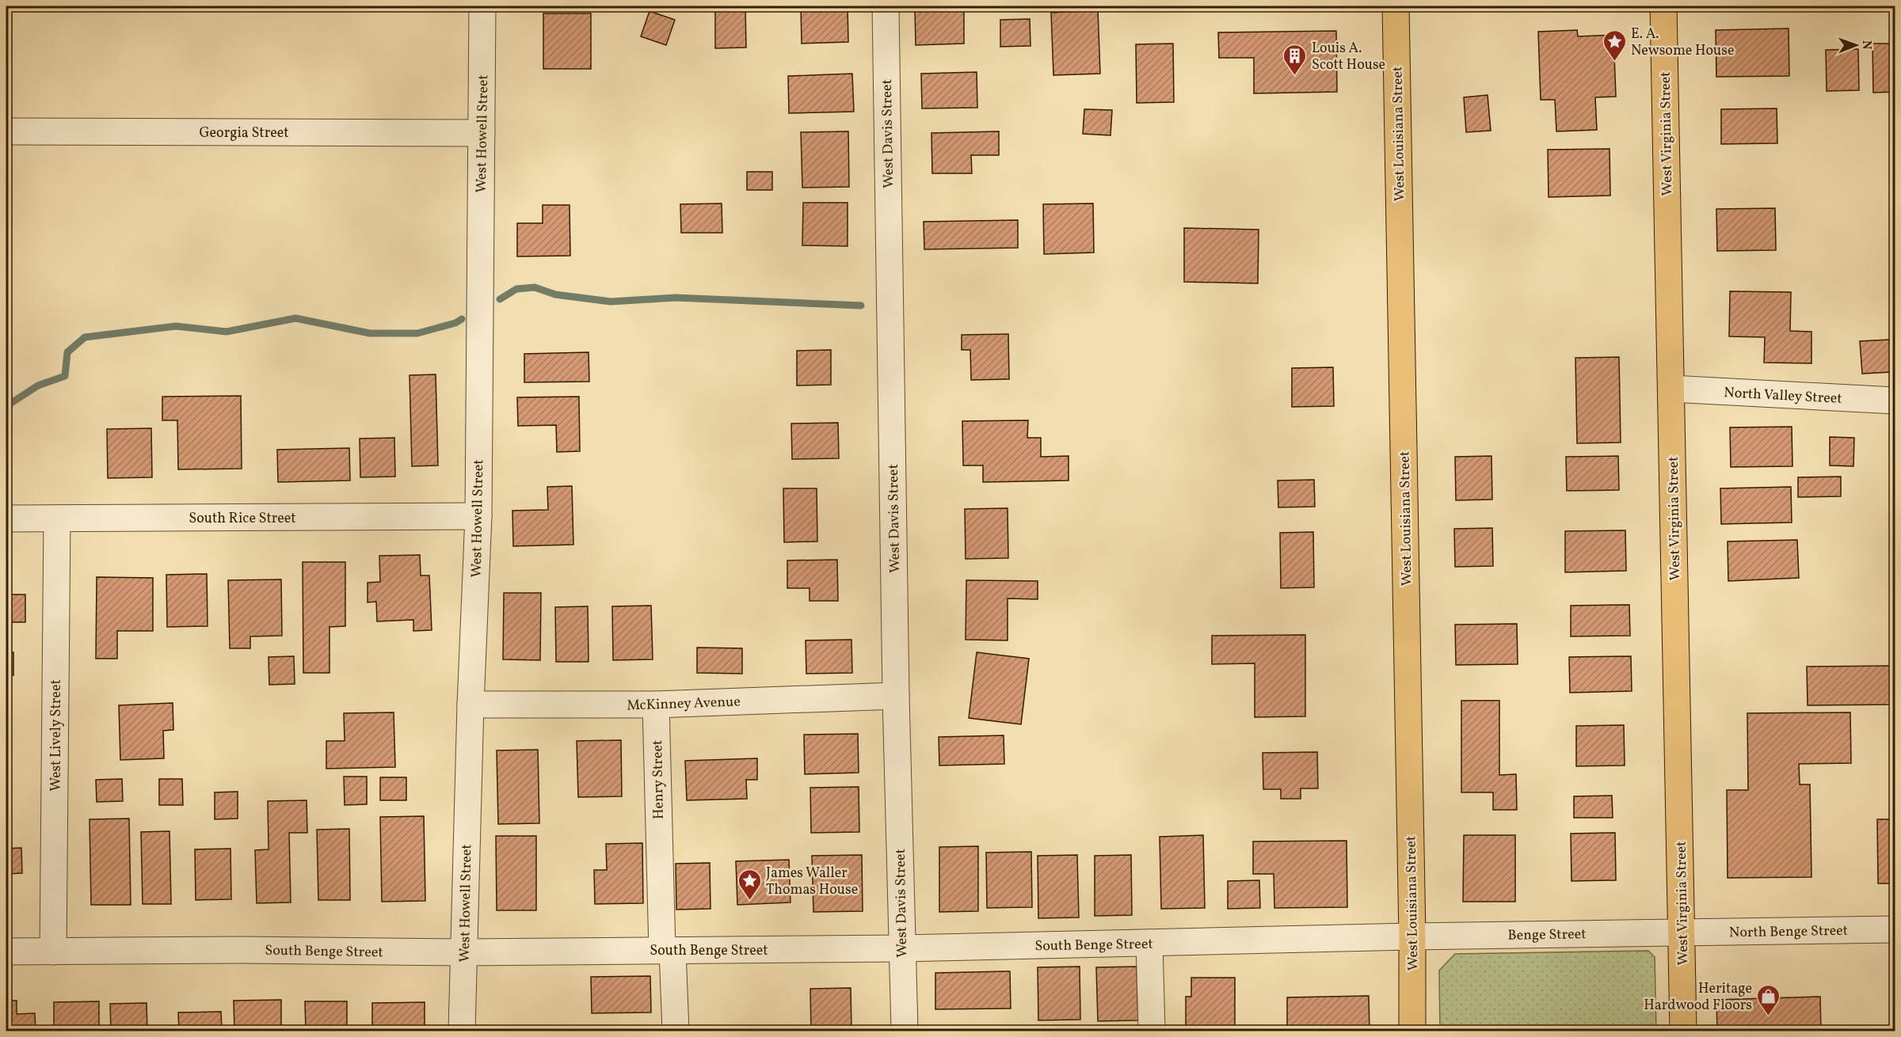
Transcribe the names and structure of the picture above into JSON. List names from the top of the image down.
{
  "streets": {
    "main road": ["West Louisiana Street", "West Virginia Street"],
    "street": [
      "Georgia Street",
      "West Howell Street",
      "West Davis Street",
      "North Valley Street",
      "South Rice Street",
      "McKinney Avenue",
      "West Lively Street",
      "Henry Street",
      "North Benge Street",
      "Benge Street",
      "South Benge Street"
    ]
  },
  "crossings": [
    ["Georgia Street", "West Howell Street"],
    ["West Howell Street", "South Rice Street"],
    ["West Howell Street", "McKinney Avenue"],
    ["West Howell Street", "South Benge Street"],
    ["West Davis Street", "McKinney Avenue"],
    ["West Davis Street", "South Benge Street"],
    ["West Louisiana Street", "Benge Street"],
    ["West Louisiana Street", "South Benge Street"],
    ["West Virginia Street", "North Valley Street"],
    ["West Virginia Street", "North Benge Street"],
    ["West Virginia Street", "Benge Street"],
    ["South Rice Street", "West Lively Street"],
    ["McKinney Avenue", "Henry Street"],
    ["West Lively Street", "South Benge Street"],
    ["Henry Street", "South Benge Street"],
    ["North Benge Street", "Benge Street"],
    ["Benge Street", "South Benge Street"]
  ],
  "places": {
    "place": ["E. A. Newsome House", "James Waller Thomas House"],
    "building": ["Louis A. Scott House"],
    "shop": ["Heritage Hardwood Floors"]
  },
  "north": "right"
}
